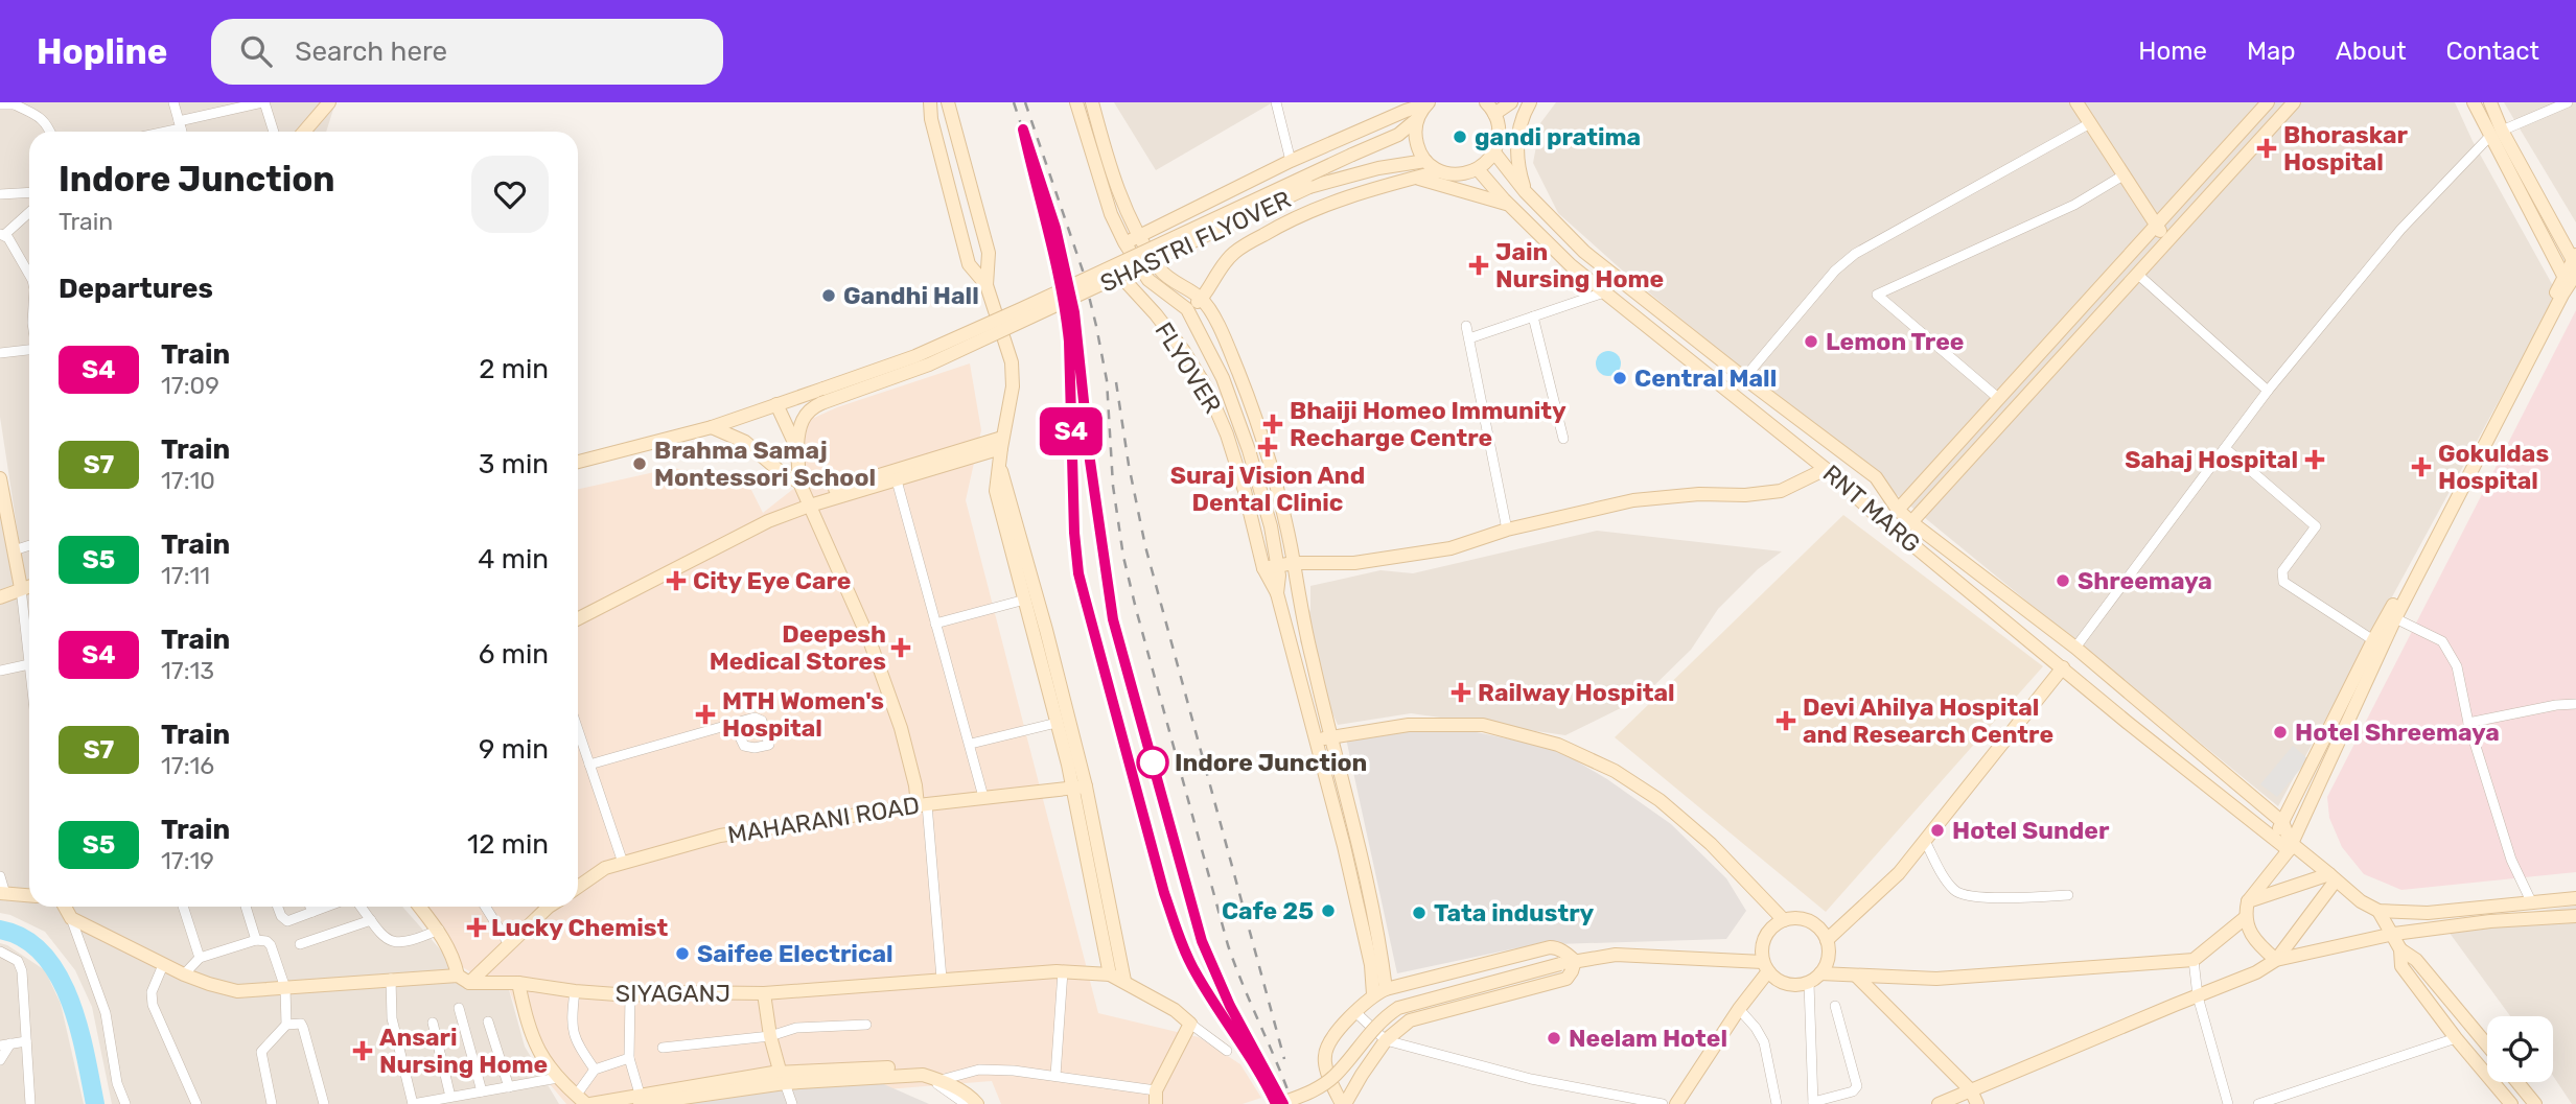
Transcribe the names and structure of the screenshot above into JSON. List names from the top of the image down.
{
  "streets": {
    "street": [
      "SHASTRI FLYOVER",
      "FLYOVER",
      "RNT MARG",
      "MAHARANI ROAD",
      "SIYAGANJ"
    ]
  },
  "crossings": [
    ["SHASTRI FLYOVER", "FLYOVER"]
  ],
  "places": {
    "other": [
      "gandi pratima",
      "Gandhi Hall",
      "Lemon Tree",
      "Central Mall",
      "Brahma Samaj Montessori School",
      "Shreemaya",
      "Hotel Shreemaya",
      "Indore Junction",
      "Hotel Sunder",
      "Cafe 25",
      "Tata industry",
      "Saifee Electrical",
      "Neelam Hotel"
    ],
    "health": [
      "Bhoraskar Hospital",
      "Jain Nursing Home",
      "Bhaiji Homeo Immunity Recharge Centre",
      "Suraj Vision And Dental Clinic",
      "Sahaj Hospital",
      "Gokuldas Hospital",
      "City Eye Care",
      "Deepesh Medical Stores",
      "Railway Hospital",
      "MTH Women's Hospital",
      "Devi Ahilya Hospital and Research Centre",
      "Lucky Chemist",
      "Ansari Nursing Home"
    ]
  },
  "page": {
    "header": "Hopline",
    "search": "Search here",
    "nav": [
      "Home",
      "Map",
      "About",
      "Contact"
    ],
    "on_map": "S4",
    "heading": [
      ["Indore Junction", "Train"],
      "Departures"
    ],
    "list": [
      {
        "mark": "S4",
        "name": "Train",
        "note": "17:09",
        "value": "2 min"
      },
      {
        "mark": "S7",
        "name": "Train",
        "note": "17:10",
        "value": "3 min"
      },
      {
        "mark": "S5",
        "name": "Train",
        "note": "17:11",
        "value": "4 min"
      },
      {
        "mark": "S4",
        "name": "Train",
        "note": "17:13",
        "value": "6 min"
      },
      {
        "mark": "S7",
        "name": "Train",
        "note": "17:16",
        "value": "9 min"
      },
      {
        "mark": "S5",
        "name": "Train",
        "note": "17:19",
        "value": "12 min"
      }
    ]
  }
}
